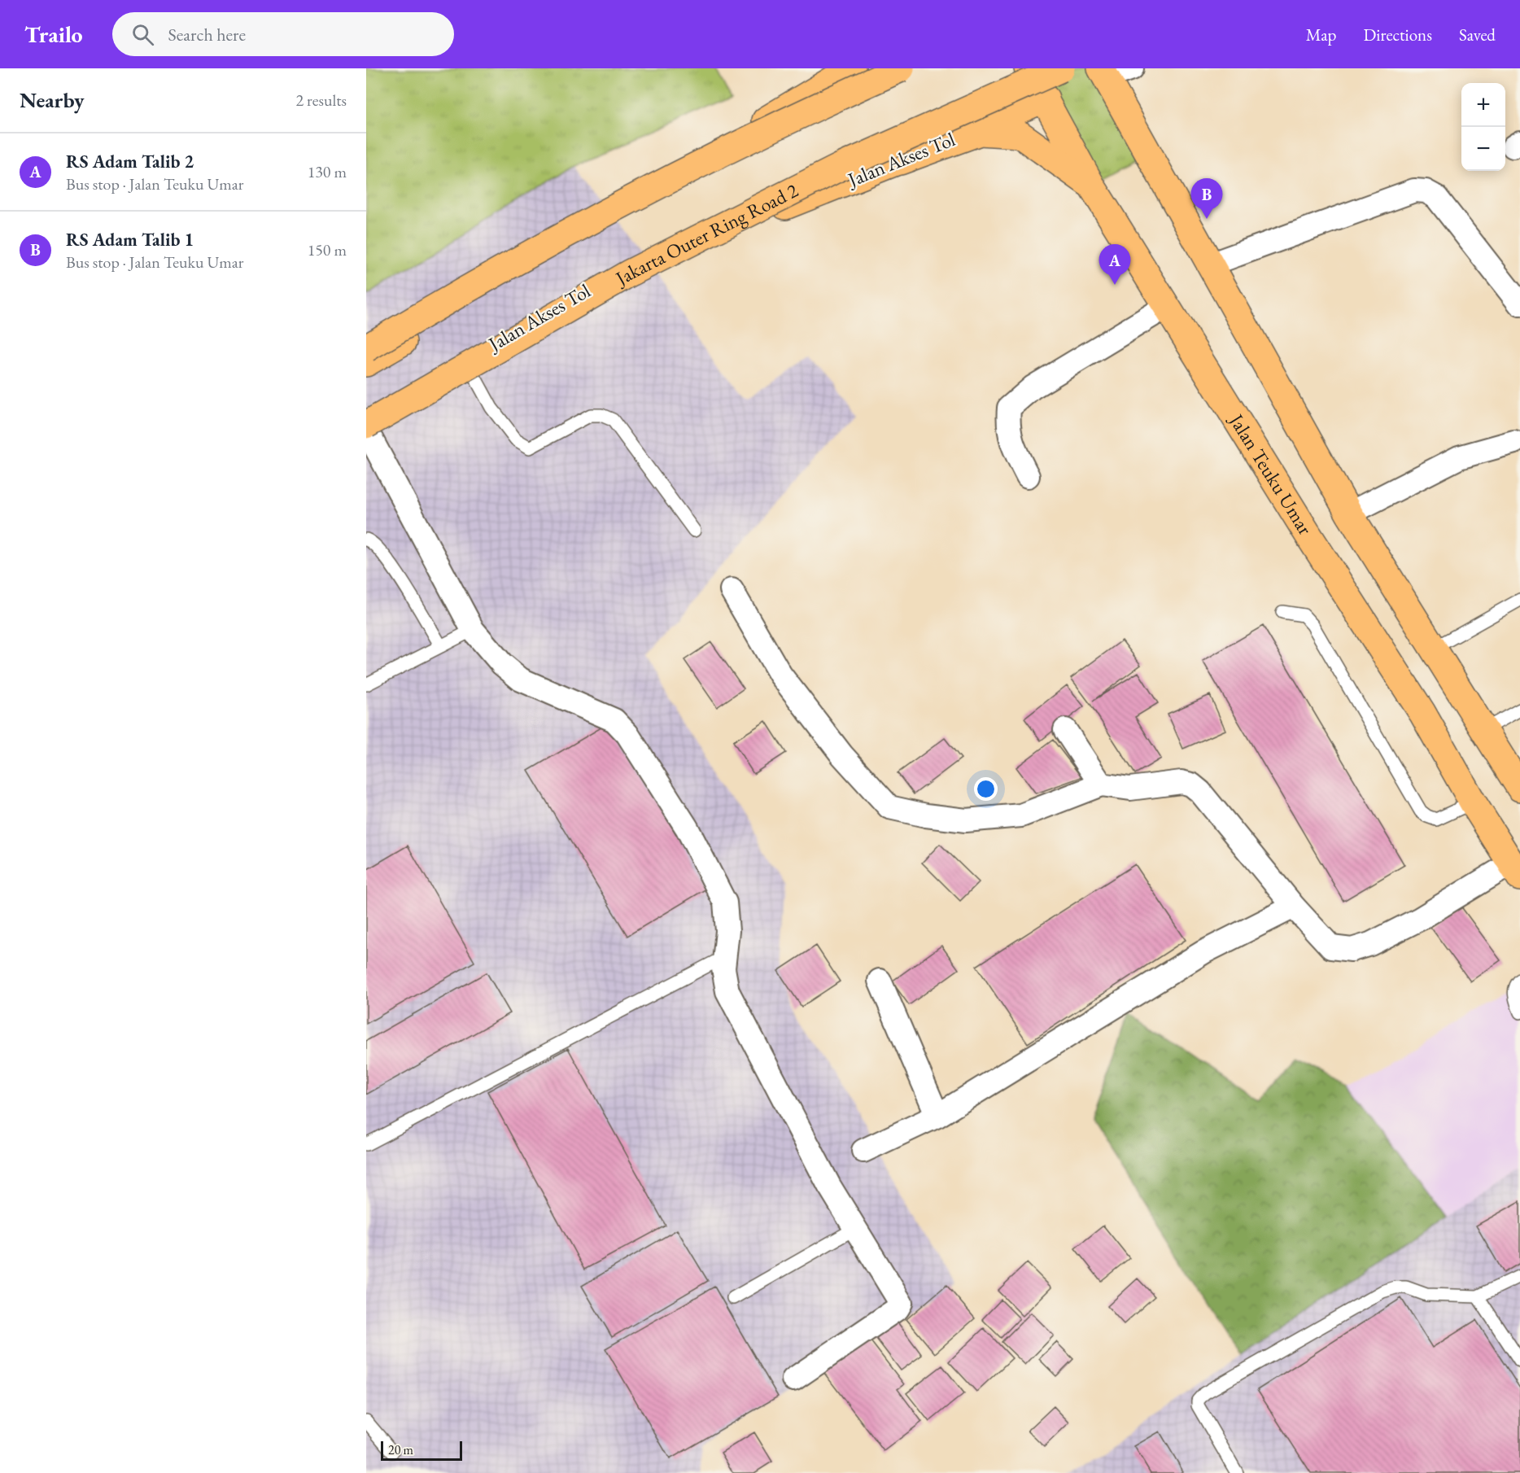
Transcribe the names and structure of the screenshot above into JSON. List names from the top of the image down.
{
  "streets": {
    "main road": ["Jalan Akses Tol", "Jakarta Outer Ring Road 2", "Jalan Teuku Umar"]
  },
  "crossings": [
    ["Jalan Akses Tol", "Jalan Teuku Umar"]
  ],
  "scale_bar": "20 m",
  "page": {
    "header": "Trailo",
    "search": "Search here",
    "nav": ["Map", "Directions", "Saved"],
    "heading": ["Nearby", "2 results"],
    "map_buttons": ["+", "−"],
    "list": [
      {
        "mark": "A",
        "name": "RS Adam Talib 2",
        "note": "Bus stop · Jalan Teuku Umar",
        "value": "130 m"
      },
      {
        "mark": "B",
        "name": "RS Adam Talib 1",
        "note": "Bus stop · Jalan Teuku Umar",
        "value": "150 m"
      }
    ],
    "pins": ["B", "A"],
    "scale": "20 m"
  }
}
